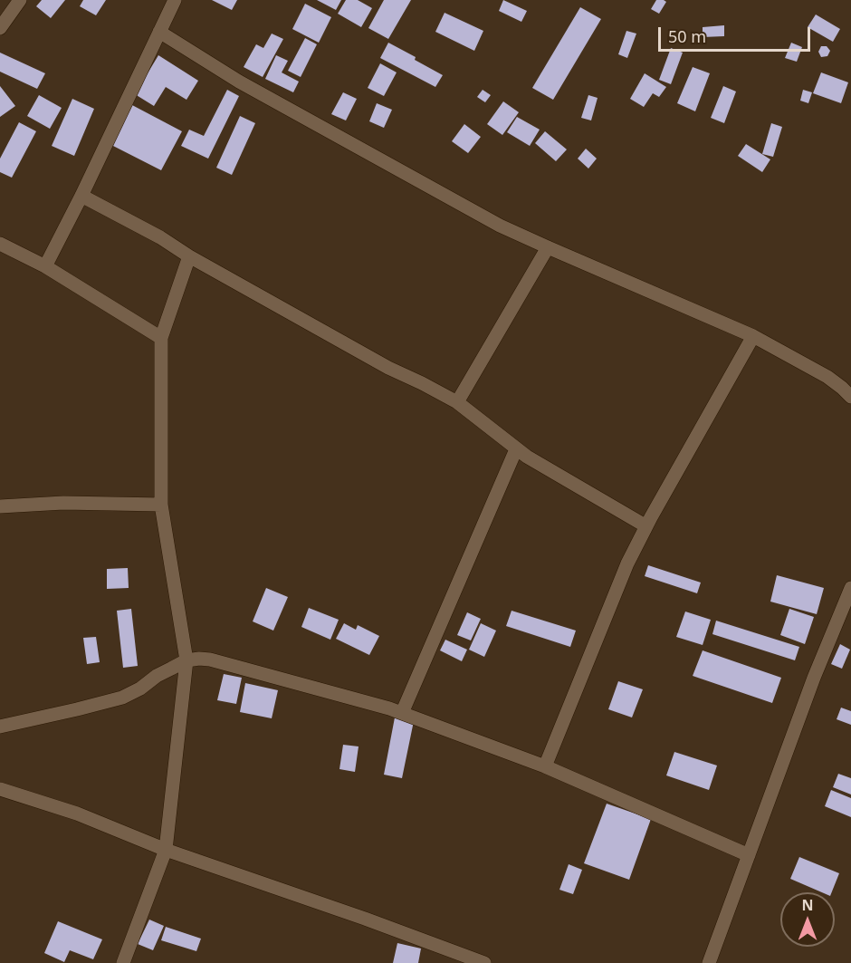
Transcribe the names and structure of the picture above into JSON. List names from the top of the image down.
{
  "scale_bar": "50 m",
  "north": "top"
}
